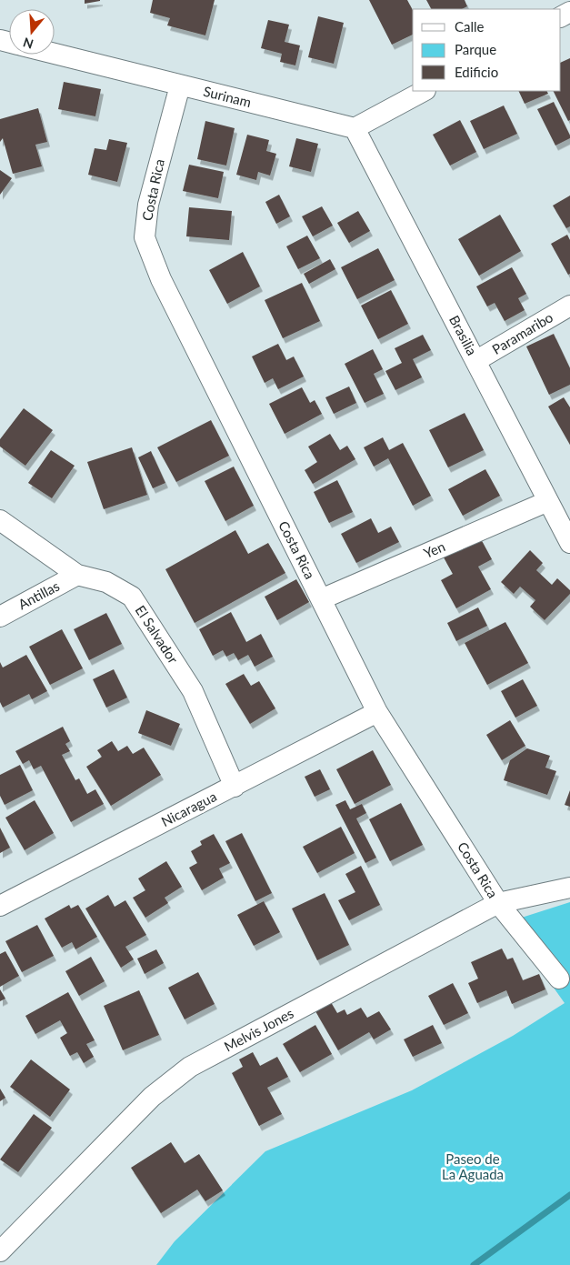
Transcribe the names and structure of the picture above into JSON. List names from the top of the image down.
{
  "streets": {
    "street": [
      "Surinam",
      "Costa Rica",
      "Paramaribo",
      "Brasilia",
      "Yen",
      "Antillas",
      "El Salvador",
      "Nicaragua",
      "Melvis Jones"
    ]
  },
  "crossings": [
    ["Surinam", "Costa Rica"],
    ["Surinam", "Brasilia"],
    ["Costa Rica", "Yen"],
    ["Costa Rica", "Nicaragua"],
    ["Costa Rica", "Melvis Jones"],
    ["Paramaribo", "Brasilia"],
    ["Brasilia", "Yen"],
    ["Antillas", "El Salvador"],
    ["El Salvador", "Nicaragua"]
  ],
  "parks": ["Paseo de La Aguada"],
  "legend": ["Calle", "Parque", "Edificio"],
  "north": "bottom"
}
